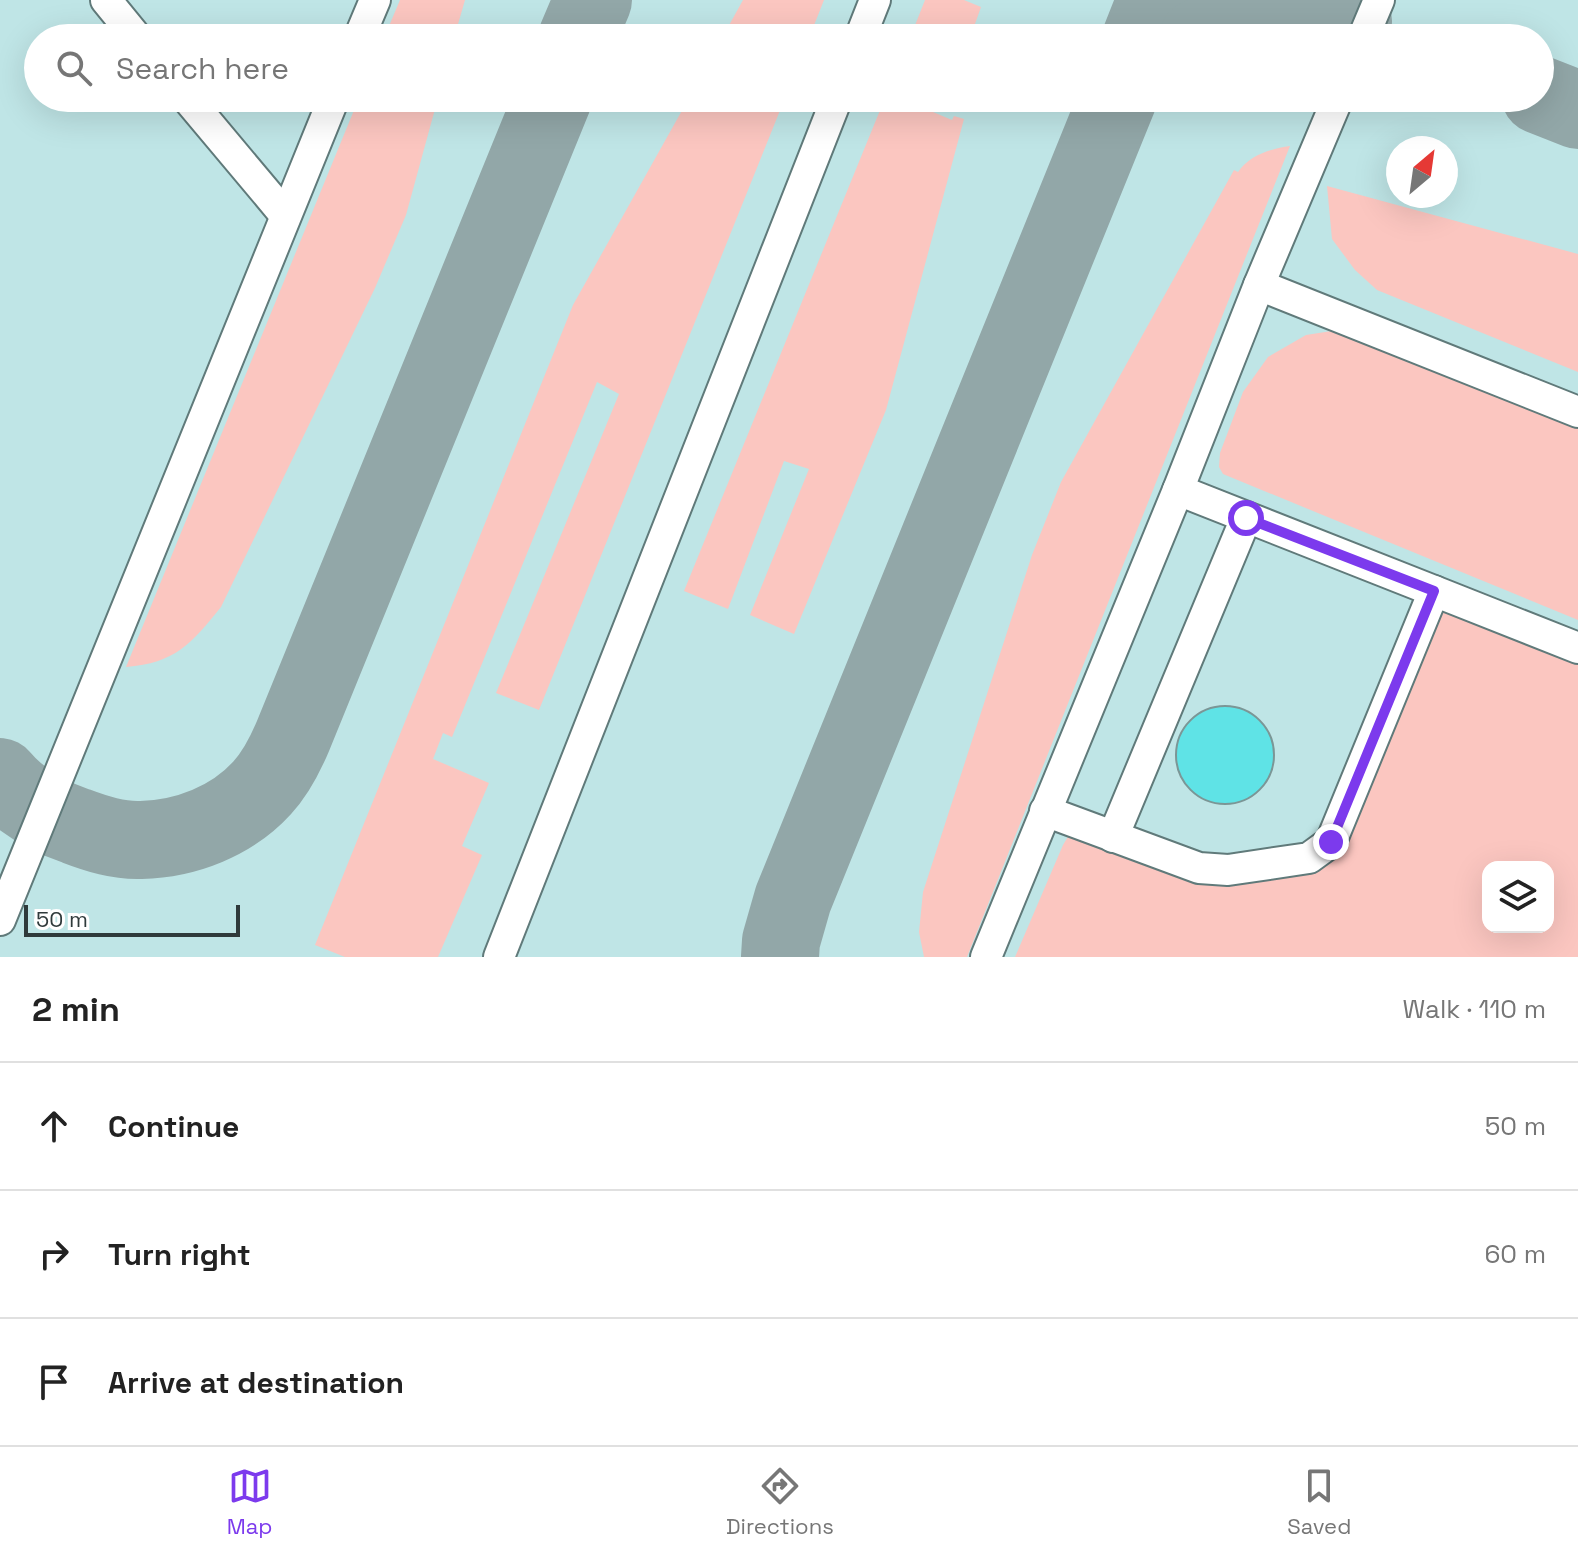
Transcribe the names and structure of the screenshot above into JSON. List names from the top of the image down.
{
  "scale_bar": "50 m",
  "north": "top right",
  "page": {
    "search": "Search here",
    "scale": "50 m",
    "heading": ["2 min", "Walk · 110 m"],
    "list": [
      ["Continue", "50 m"],
      ["Turn right", "60 m"],
      "Arrive at destination"
    ],
    "nav": ["Map", "Directions", "Saved"]
  }
}
